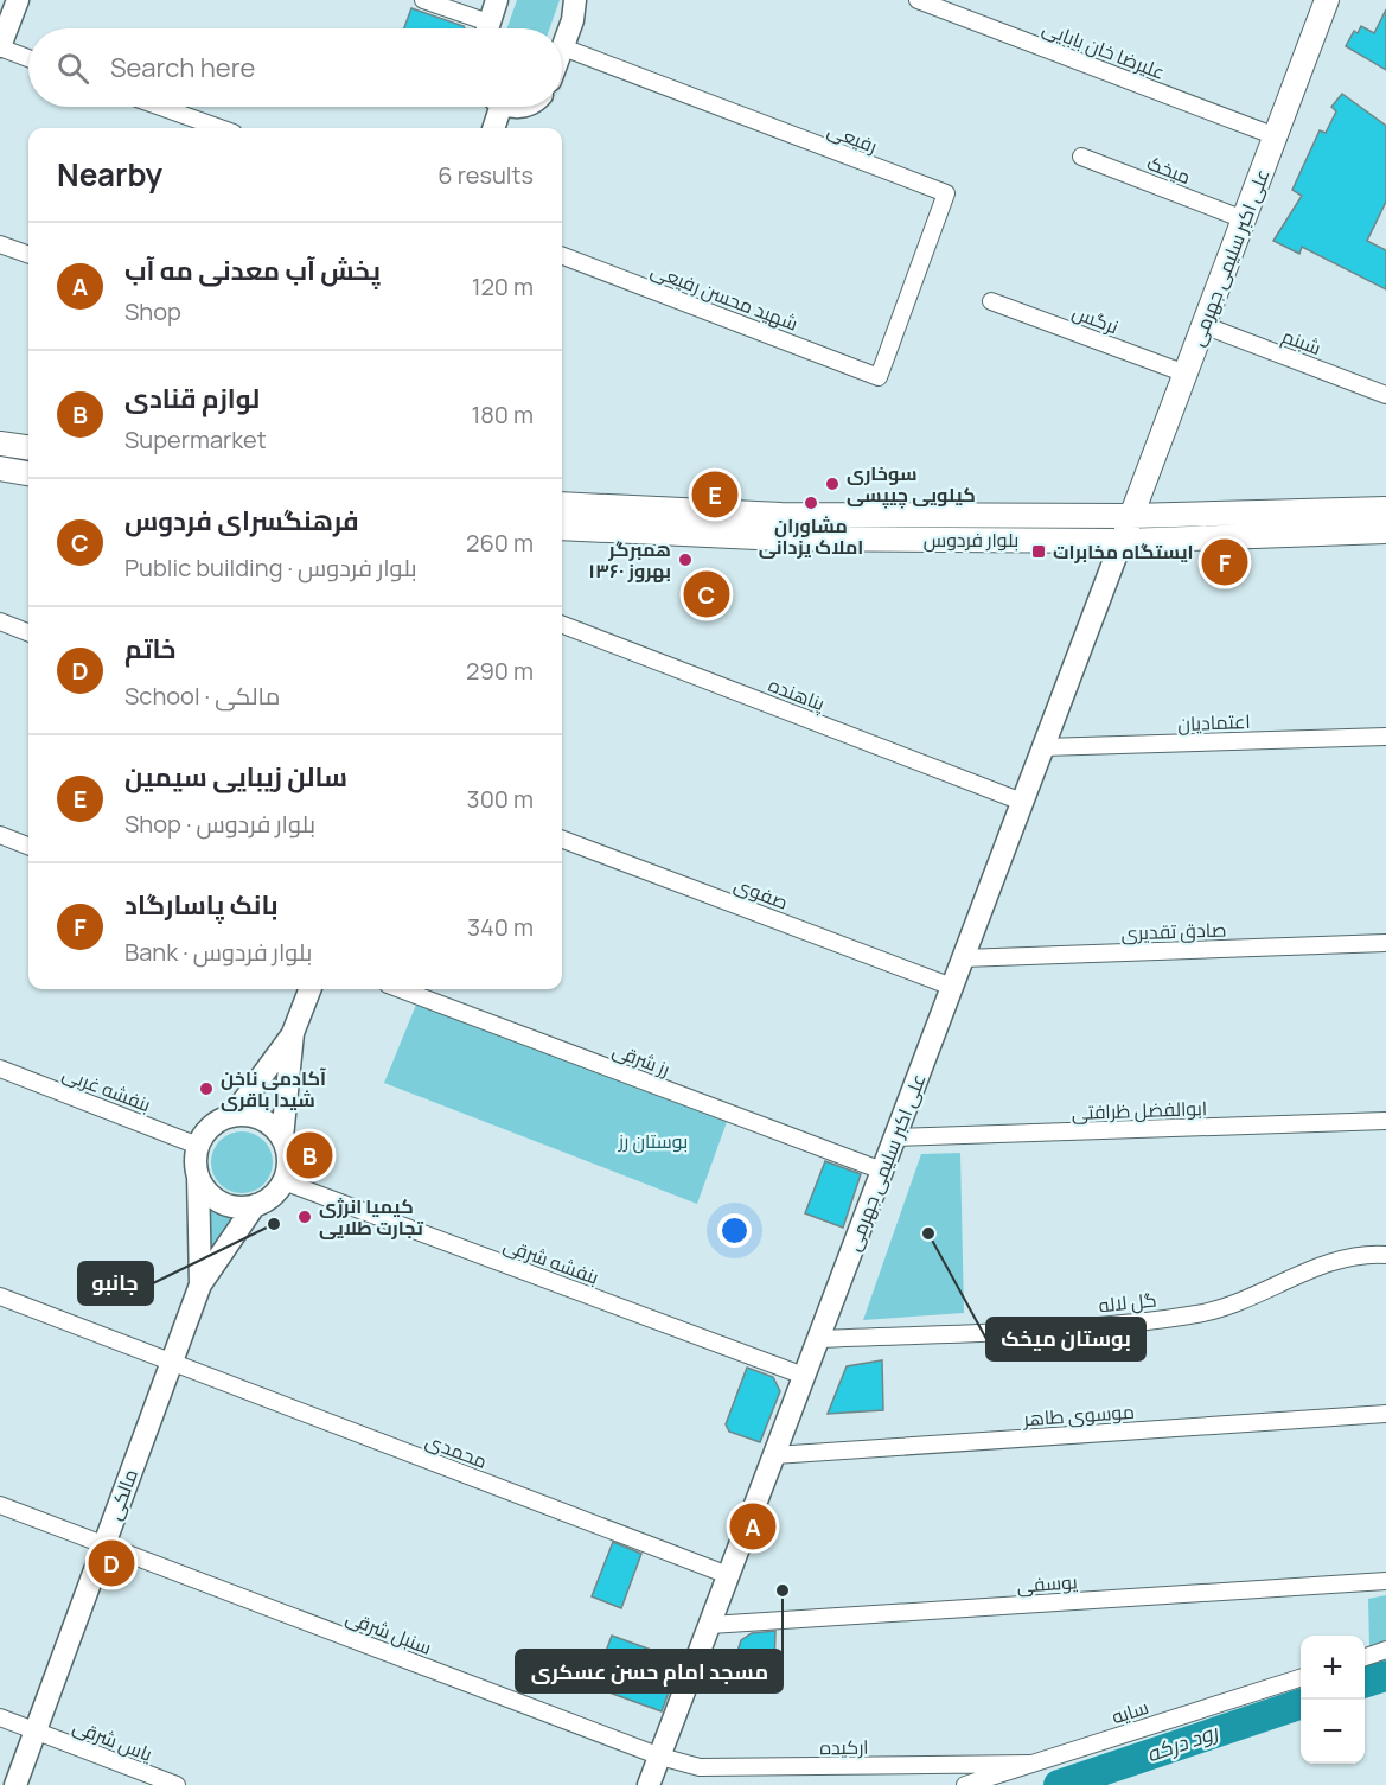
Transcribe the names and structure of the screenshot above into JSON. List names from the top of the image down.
{
  "streets": {
    "main road": ["علی اکبر سلیمی جهرمی", "بلوار فردوس"],
    "street": [
      "علیرضا خان بابایی",
      "رفیعی",
      "میخک",
      "شهید محسن رفیعی",
      "نرگس",
      "شبنم",
      "پناهنده",
      "اعتمادیان",
      "صفوی",
      "صادق تقدیری",
      "رز شرقی",
      "بنفشه غربی",
      "ابوالفضل ظرافتی",
      "بنفشه شرقی",
      "گل لاله",
      "موسوی طاهر",
      "محمدی",
      "مالکی",
      "یوسفی",
      "سنبل شرقی",
      "سایه",
      "یاس شرقی",
      "ارکیده"
    ]
  },
  "crossings": [
    ["علیرضا خان بابایی", "علی اکبر سلیمی جهرمی"],
    ["رفیعی", "شهید محسن رفیعی"],
    ["میخک", "علی اکبر سلیمی جهرمی"],
    ["علی اکبر سلیمی جهرمی", "نرگس"],
    ["علی اکبر سلیمی جهرمی", "شبنم"],
    ["علی اکبر سلیمی جهرمی", "بلوار فردوس"],
    ["علی اکبر سلیمی جهرمی", "پناهنده"],
    ["علی اکبر سلیمی جهرمی", "اعتمادیان"],
    ["علی اکبر سلیمی جهرمی", "صفوی"],
    ["علی اکبر سلیمی جهرمی", "صادق تقدیری"],
    ["علی اکبر سلیمی جهرمی", "رز شرقی"],
    ["علی اکبر سلیمی جهرمی", "ابوالفضل ظرافتی"],
    ["علی اکبر سلیمی جهرمی", "بنفشه شرقی"],
    ["علی اکبر سلیمی جهرمی", "گل لاله"],
    ["علی اکبر سلیمی جهرمی", "موسوی طاهر"],
    ["علی اکبر سلیمی جهرمی", "محمدی"],
    ["علی اکبر سلیمی جهرمی", "یوسفی"],
    ["علی اکبر سلیمی جهرمی", "سنبل شرقی"],
    ["علی اکبر سلیمی جهرمی", "ارکیده"],
    ["بنفشه غربی", "بنفشه شرقی"],
    ["بنفشه غربی", "مالکی"],
    ["بنفشه شرقی", "مالکی"],
    ["محمدی", "مالکی"],
    ["مالکی", "سنبل شرقی"],
    ["مالکی", "یاس شرقی"],
    ["سنبل شرقی", "ارکیده"],
    ["سایه", "ارکیده"]
  ],
  "water": ["رود درکه"],
  "parks": ["بوستان رز"],
  "places": {
    "other": [
      "سوخاری كيلويی چيپسی",
      "مشاوران املاک یزدانی",
      "همبرگر بهروز ۱۳۶۰",
      "آکادمی ناخن شیدا باقری",
      "کیمیا انرژی تجارت طلایی",
      "جانبو",
      "بوستان میخک",
      "مسجد امام حسن عسکری"
    ],
    "transit": ["ایستگاه مخابرات"]
  },
  "page": {
    "search": "Search here",
    "heading": ["Nearby", "6 results"],
    "list": [
      {
        "mark": "A",
        "name": "پخش آب معدنی مه آب",
        "note": "Shop",
        "value": "120 m"
      },
      {
        "mark": "B",
        "name": "لوازم قنادی",
        "note": "Supermarket",
        "value": "180 m"
      },
      {
        "mark": "C",
        "name": "فرهنگسرای فردوس",
        "note": "Public building · بلوار فردوس",
        "value": "260 m"
      },
      {
        "mark": "D",
        "name": "خاتم",
        "note": "School · مالکی",
        "value": "290 m"
      },
      {
        "mark": "E",
        "name": "سالن زیبایی سیمین",
        "note": "Shop · بلوار فردوس",
        "value": "300 m"
      },
      {
        "mark": "F",
        "name": "بانک پاسارگاد",
        "note": "Bank · بلوار فردوس",
        "value": "340 m"
      }
    ],
    "pins": [
      "E",
      "F",
      "C",
      "B",
      "A",
      "D"
    ],
    "map_buttons": ["+", "−"]
  }
}
